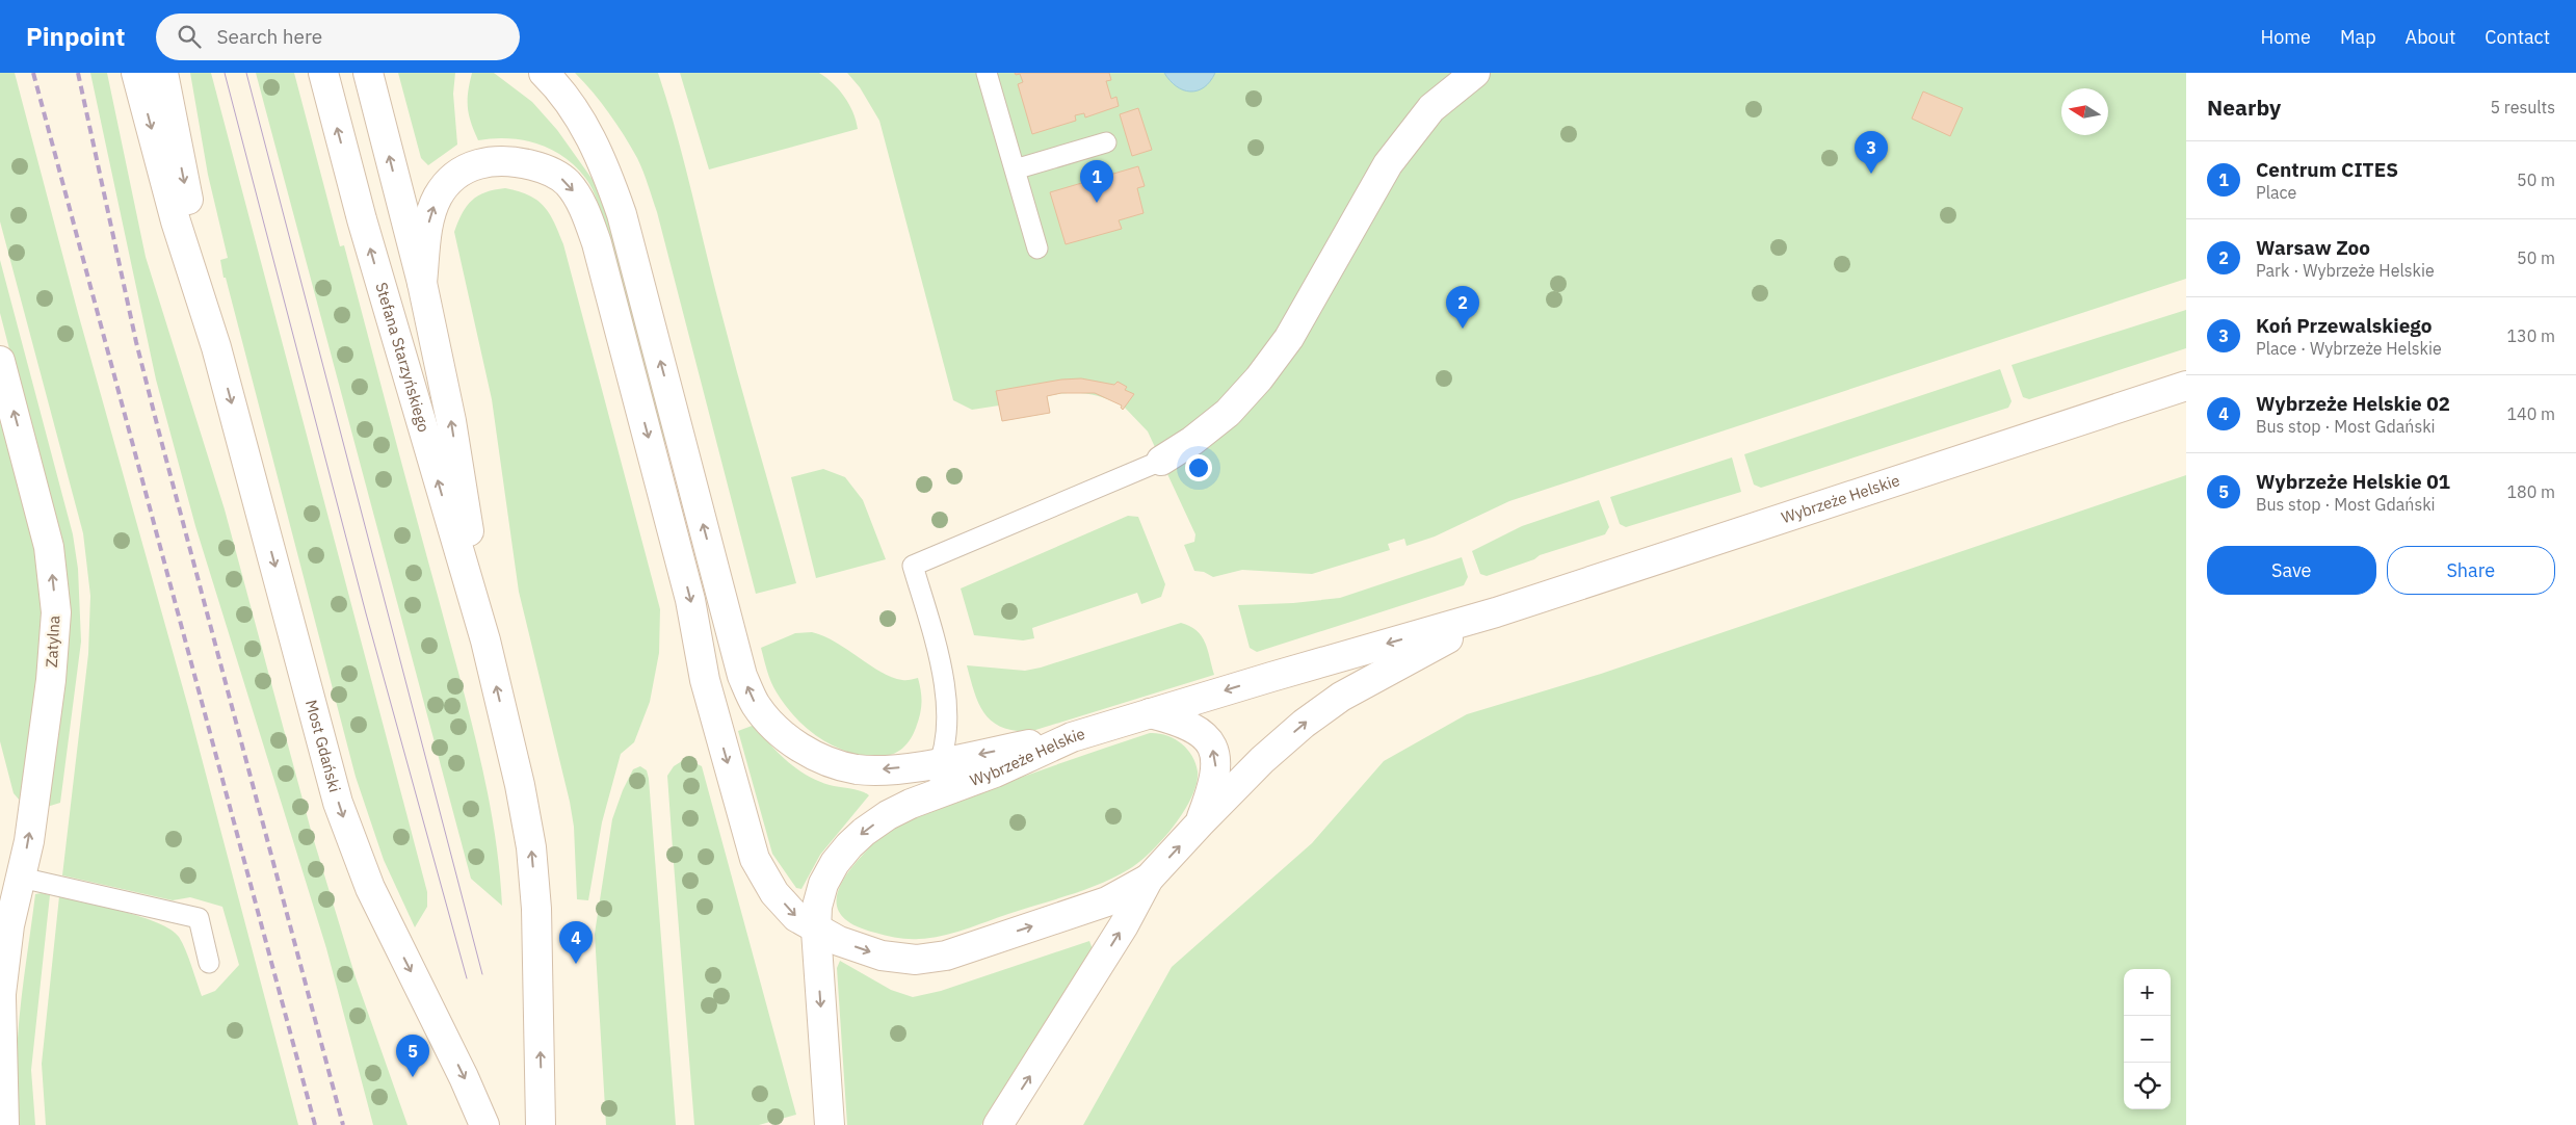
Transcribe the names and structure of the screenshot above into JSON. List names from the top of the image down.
{
  "streets": {
    "main road": [
      "Stefana Starzyńskiego",
      "Wybrzeże Helskie",
      "Zatylna",
      "Most Gdański"
    ]
  },
  "one_way": ["Zatylna"],
  "north": "left",
  "page": {
    "header": "Pinpoint",
    "search": "Search here",
    "nav": [
      "Home",
      "Map",
      "About",
      "Contact"
    ],
    "heading": ["Nearby", "5 results"],
    "pins": [
      "3",
      "1",
      "2",
      "4",
      "5"
    ],
    "list": [
      {
        "mark": "1",
        "name": "Centrum CITES",
        "note": "Place",
        "value": "50 m"
      },
      {
        "mark": "2",
        "name": "Warsaw Zoo",
        "note": "Park · Wybrzeże Helskie",
        "value": "50 m"
      },
      {
        "mark": "3",
        "name": "Koń Przewalskiego",
        "note": "Place · Wybrzeże Helskie",
        "value": "130 m"
      },
      {
        "mark": "4",
        "name": "Wybrzeże Helskie 02",
        "note": "Bus stop · Most Gdański",
        "value": "140 m"
      },
      {
        "mark": "5",
        "name": "Wybrzeże Helskie 01",
        "note": "Bus stop · Most Gdański",
        "value": "180 m"
      }
    ],
    "buttons": ["Save", "Share"],
    "map_buttons": ["+", "−"]
  }
}
